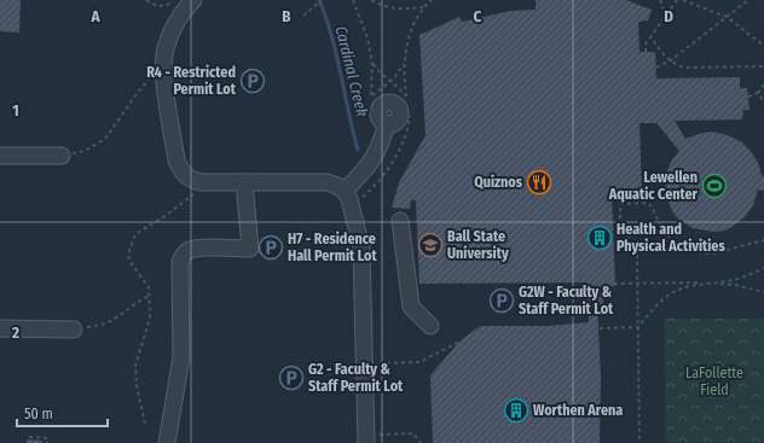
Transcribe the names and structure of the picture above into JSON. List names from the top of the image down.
{
  "water": ["Cardinal Creek"],
  "parks": ["LaFollette Field"],
  "places": {
    "parking": [
      "R4 - Restricted Permit Lot",
      "H7 - Residence Hall Permit Lot",
      "G2W - Faculty & Staff Permit Lot",
      "G2 - Faculty & Staff Permit Lot"
    ],
    "restaurant": ["Quiznos"],
    "sports": ["Lewellen Aquatic Center"],
    "building": ["Health and Physical Activities", "Worthen Arena"],
    "school or university": ["Ball State University"]
  },
  "scale_bar": "50 m",
  "grid": {
    "columns": [
      "A",
      "B",
      "C",
      "D"
    ],
    "rows": ["1", "2"]
  }
}
